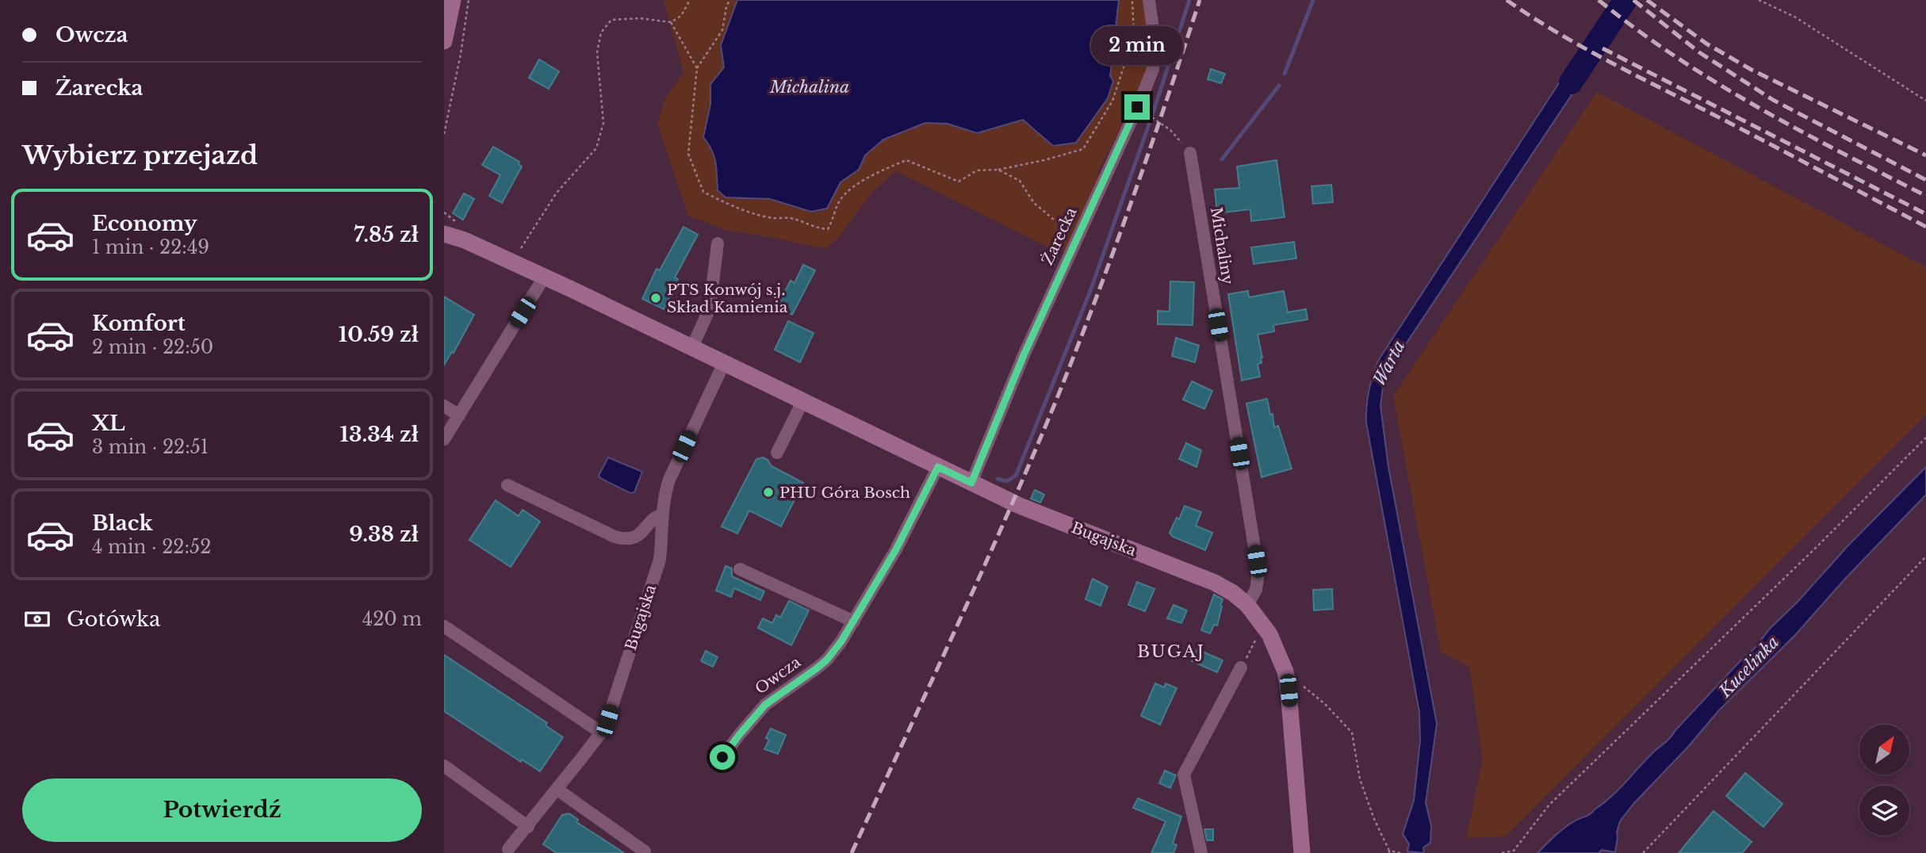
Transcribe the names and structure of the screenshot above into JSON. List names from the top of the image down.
{
  "streets": {
    "main road": ["Bugajska"],
    "street": ["Żarecka", "Michaliny", "Owcza"]
  },
  "crossings": [
    ["Żarecka", "Bugajska"],
    ["Michaliny", "Bugajska"],
    ["Bugajska", "Owcza"]
  ],
  "districts": ["BUGAJ"],
  "water": ["Michalina", "Warta", "Kucelinka"],
  "places": ["PTS Konwój s.j. Skład Kamienia", "PHU Góra Bosch"],
  "north": "top right",
  "page": {
    "banner": ["Owcza", "Żarecka"],
    "bubble": "2 min",
    "heading": "Wybierz przejazd",
    "list": [
      {
        "name": "Economy",
        "note": "1 min · 22:49",
        "value": "7.85 zł"
      },
      {
        "name": "Komfort",
        "note": "2 min · 22:50",
        "value": "10.59 zł"
      },
      {
        "name": "XL",
        "note": "3 min · 22:51",
        "value": "13.34 zł"
      },
      {
        "name": "Black",
        "note": "4 min · 22:52",
        "value": "9.38 zł"
      }
    ],
    "pay": ["Gotówka", "420 m"],
    "buttons": "Potwierdź"
  }
}
